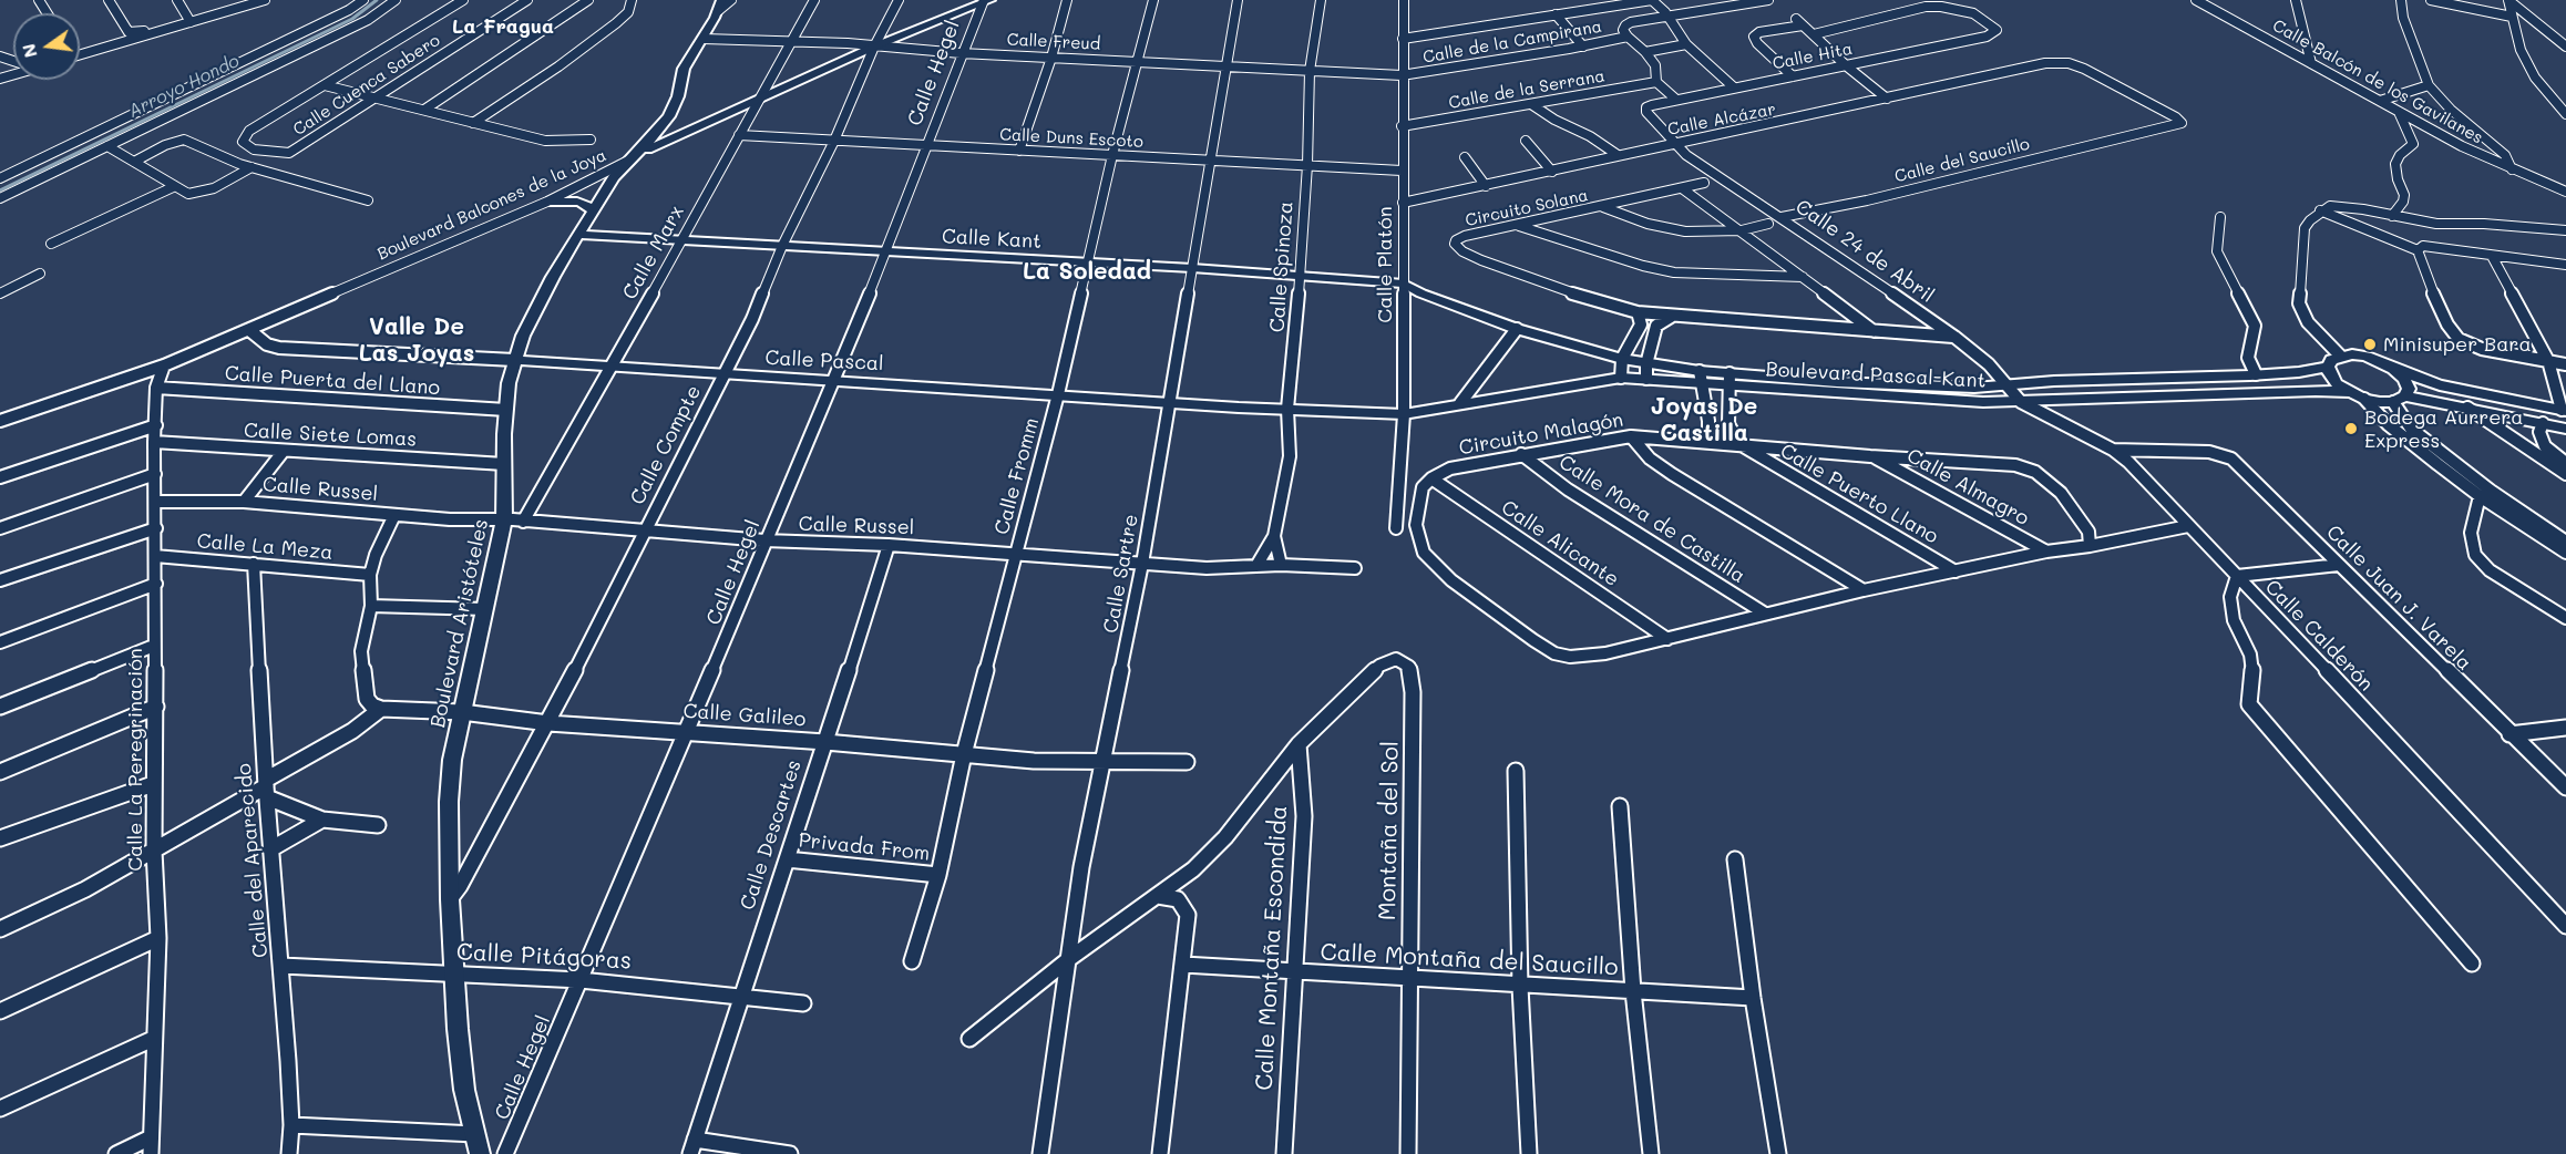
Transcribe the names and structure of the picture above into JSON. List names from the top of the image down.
{
  "streets": {
    "street": [
      "Calle Freud",
      "Calle de la Campirana",
      "Calle Hita",
      "Calle Hegel",
      "Calle Balcón de los Gavilanes",
      "Calle Cuenca Sabero",
      "Calle de la Serrana",
      "Calle Alcázar",
      "Calle Duns Escoto",
      "Calle del Saucillo",
      "Boulevard Balcones de la Joya",
      "Circuito Solana",
      "Calle Kant",
      "Calle 24 de Abril",
      "Calle Marx",
      "Calle Platón",
      "Calle Spinoza",
      "Calle Pascal",
      "Boulevard Pascal-Kant",
      "Calle Puerta del Llano",
      "Circuito Malagón",
      "Calle Siete Lomas",
      "Calle Compte",
      "Calle Fromm",
      "Calle Almagro",
      "Calle Russel",
      "Calle Puerto Llano",
      "Calle Mora de Castilla",
      "Calle Alicante",
      "Calle La Meza",
      "Calle Sartre",
      "Calle Juan J. Varela",
      "Boulevard Aristóteles",
      "Calle Calderón",
      "Calle Galileo",
      "Calle La Peregrinación",
      "Montaña del Sol",
      "Calle Descartes",
      "Privada From",
      "Calle del Aparecido",
      "Calle Montaña Escondida",
      "Calle Pitágoras",
      "Calle Montaña del Saucillo"
    ]
  },
  "crossings": [
    ["Calle Freud", "Calle de la Campirana"],
    ["Calle Freud", "Calle Hegel"],
    ["Calle Freud", "Boulevard Balcones de la Joya"],
    ["Calle Freud", "Calle Marx"],
    ["Calle Freud", "Calle Platón"],
    ["Calle Freud", "Calle Spinoza"],
    ["Calle Freud", "Calle Compte"],
    ["Calle Freud", "Calle Fromm"],
    ["Calle Freud", "Calle Sartre"],
    ["Calle Freud", "Boulevard Aristóteles"],
    ["Calle de la Campirana", "Calle Platón"],
    ["Calle Hita", "Calle Alcázar"],
    ["Calle Hita", "Calle 24 de Abril"],
    ["Calle Hegel", "Calle Duns Escoto"],
    ["Calle Hegel", "Boulevard Balcones de la Joya"],
    ["Calle Hegel", "Calle Kant"],
    ["Calle Hegel", "Calle Pascal"],
    ["Calle Hegel", "Calle Russel"],
    ["Calle Hegel", "Calle Galileo"],
    ["Calle Hegel", "Calle Pitágoras"],
    ["Calle de la Serrana", "Calle Platón"],
    ["Calle Alcázar", "Calle del Saucillo"],
    ["Calle Alcázar", "Calle 24 de Abril"],
    ["Calle Alcázar", "Calle Platón"],
    ["Calle Duns Escoto", "Calle Marx"],
    ["Calle Duns Escoto", "Calle Platón"],
    ["Calle Duns Escoto", "Calle Spinoza"],
    ["Calle Duns Escoto", "Calle Compte"],
    ["Calle Duns Escoto", "Calle Fromm"],
    ["Calle Duns Escoto", "Calle Sartre"],
    ["Calle del Saucillo", "Calle 24 de Abril"],
    ["Boulevard Balcones de la Joya", "Calle Marx"],
    ["Boulevard Balcones de la Joya", "Calle Pascal"],
    ["Boulevard Balcones de la Joya", "Calle Compte"],
    ["Boulevard Balcones de la Joya", "Boulevard Aristóteles"],
    ["Boulevard Balcones de la Joya", "Calle La Peregrinación"],
    ["Circuito Solana", "Calle 24 de Abril"],
    ["Calle Kant", "Calle Marx"],
    ["Calle Kant", "Calle Platón"],
    ["Calle Kant", "Calle Spinoza"],
    ["Calle Kant", "Boulevard Pascal-Kant"],
    ["Calle Kant", "Calle Compte"],
    ["Calle Kant", "Calle Fromm"],
    ["Calle Kant", "Calle Sartre"],
    ["Calle Kant", "Boulevard Aristóteles"],
    ["Calle 24 de Abril", "Boulevard Pascal-Kant"],
    ["Calle 24 de Abril", "Calle Calderón"],
    ["Calle Marx", "Calle Pascal"],
    ["Calle Marx", "Calle Russel"],
    ["Calle Platón", "Calle Pascal"],
    ["Calle Platón", "Boulevard Pascal-Kant"],
    ["Calle Spinoza", "Calle Pascal"],
    ["Calle Spinoza", "Calle Russel"],
    ["Calle Pascal", "Boulevard Pascal-Kant"],
    ["Calle Pascal", "Calle Compte"],
    ["Calle Pascal", "Calle Fromm"],
    ["Calle Pascal", "Calle Sartre"],
    ["Calle Pascal", "Boulevard Aristóteles"],
    ["Boulevard Pascal-Kant", "Calle Calderón"],
    ["Calle Puerta del Llano", "Boulevard Aristóteles"],
    ["Calle Puerta del Llano", "Calle La Peregrinación"],
    ["Circuito Malagón", "Calle Almagro"],
    ["Circuito Malagón", "Calle Puerto Llano"],
    ["Circuito Malagón", "Calle Mora de Castilla"],
    ["Circuito Malagón", "Calle Alicante"],
    ["Calle Siete Lomas", "Boulevard Aristóteles"],
    ["Calle Siete Lomas", "Calle La Peregrinación"],
    ["Calle Compte", "Calle Russel"],
    ["Calle Compte", "Boulevard Aristóteles"],
    ["Calle Compte", "Calle Galileo"],
    ["Calle Fromm", "Calle Russel"],
    ["Calle Fromm", "Calle Galileo"],
    ["Calle Fromm", "Privada From"],
    ["Calle Russel", "Calle Sartre"],
    ["Calle Russel", "Boulevard Aristóteles"],
    ["Calle Russel", "Calle La Peregrinación"],
    ["Calle Russel", "Calle Descartes"],
    ["Calle La Meza", "Calle La Peregrinación"],
    ["Calle La Meza", "Calle del Aparecido"],
    ["Calle Sartre", "Calle Galileo"],
    ["Calle Juan J. Varela", "Calle Calderón"],
    ["Boulevard Aristóteles", "Calle Galileo"],
    ["Boulevard Aristóteles", "Calle Pitágoras"],
    ["Calle Galileo", "Calle Descartes"],
    ["Montaña del Sol", "Calle Montaña Escondida"],
    ["Montaña del Sol", "Calle Montaña del Saucillo"],
    ["Calle Descartes", "Privada From"],
    ["Calle Descartes", "Calle Pitágoras"],
    ["Calle del Aparecido", "Calle Pitágoras"],
    ["Calle Montaña Escondida", "Calle Montaña del Saucillo"]
  ],
  "districts": [
    "La Fragua",
    "La Soledad",
    "Valle De Las Joyas",
    "Joyas De Castilla"
  ],
  "water": ["Arroyo Hondo"],
  "places": ["Minisuper Bara", "Bodega Aurrera Express"],
  "north": "left"
}
